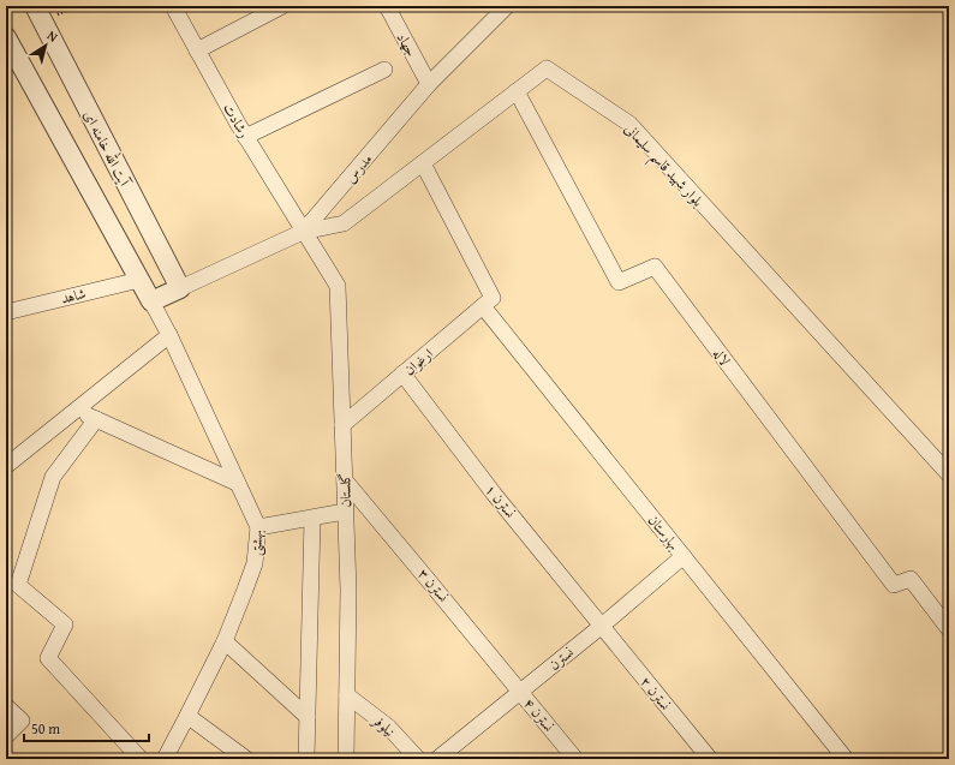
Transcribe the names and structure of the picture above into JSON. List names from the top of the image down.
{
  "streets": {
    "street": [
      "جهاد",
      "رشادت",
      "آیت الله خامنه ای",
      "بلوار شهید قاسم سلیمانی",
      "مدرس",
      "شاهد",
      "لاله",
      "ارغوان",
      "گلستان",
      "نسترن ۱",
      "بهارستان",
      "بهشتی",
      "نسترن ۳",
      "نسترن",
      "نسترن ۲",
      "نسترن ۴",
      "نیلوفر"
    ]
  },
  "crossings": [
    ["جهاد", "مدرس"],
    ["رشادت", "بلوار شهید قاسم سلیمانی"],
    ["رشادت", "مدرس"],
    ["رشادت", "گلستان"],
    ["آیت الله خامنه ای", "مدرس"],
    ["بلوار شهید قاسم سلیمانی", "مدرس"],
    ["بلوار شهید قاسم سلیمانی", "لاله"],
    ["بلوار شهید قاسم سلیمانی", "گلستان"],
    ["بلوار شهید قاسم سلیمانی", "بهارستان"],
    ["مدرس", "گلستان"],
    ["ارغوان", "گلستان"],
    ["ارغوان", "نسترن ۱"],
    ["ارغوان", "بهارستان"],
    ["گلستان", "نسترن ۳"],
    ["گلستان", "نیلوفر"],
    ["نسترن ۱", "نسترن"],
    ["نسترن ۱", "نسترن ۲"],
    ["بهارستان", "نسترن"],
    ["نسترن ۳", "نسترن"],
    ["نسترن ۳", "نسترن ۴"],
    ["نسترن", "نسترن ۲"],
    ["نسترن", "نسترن ۴"]
  ],
  "scale_bar": "50 m",
  "north": "top right"
}
